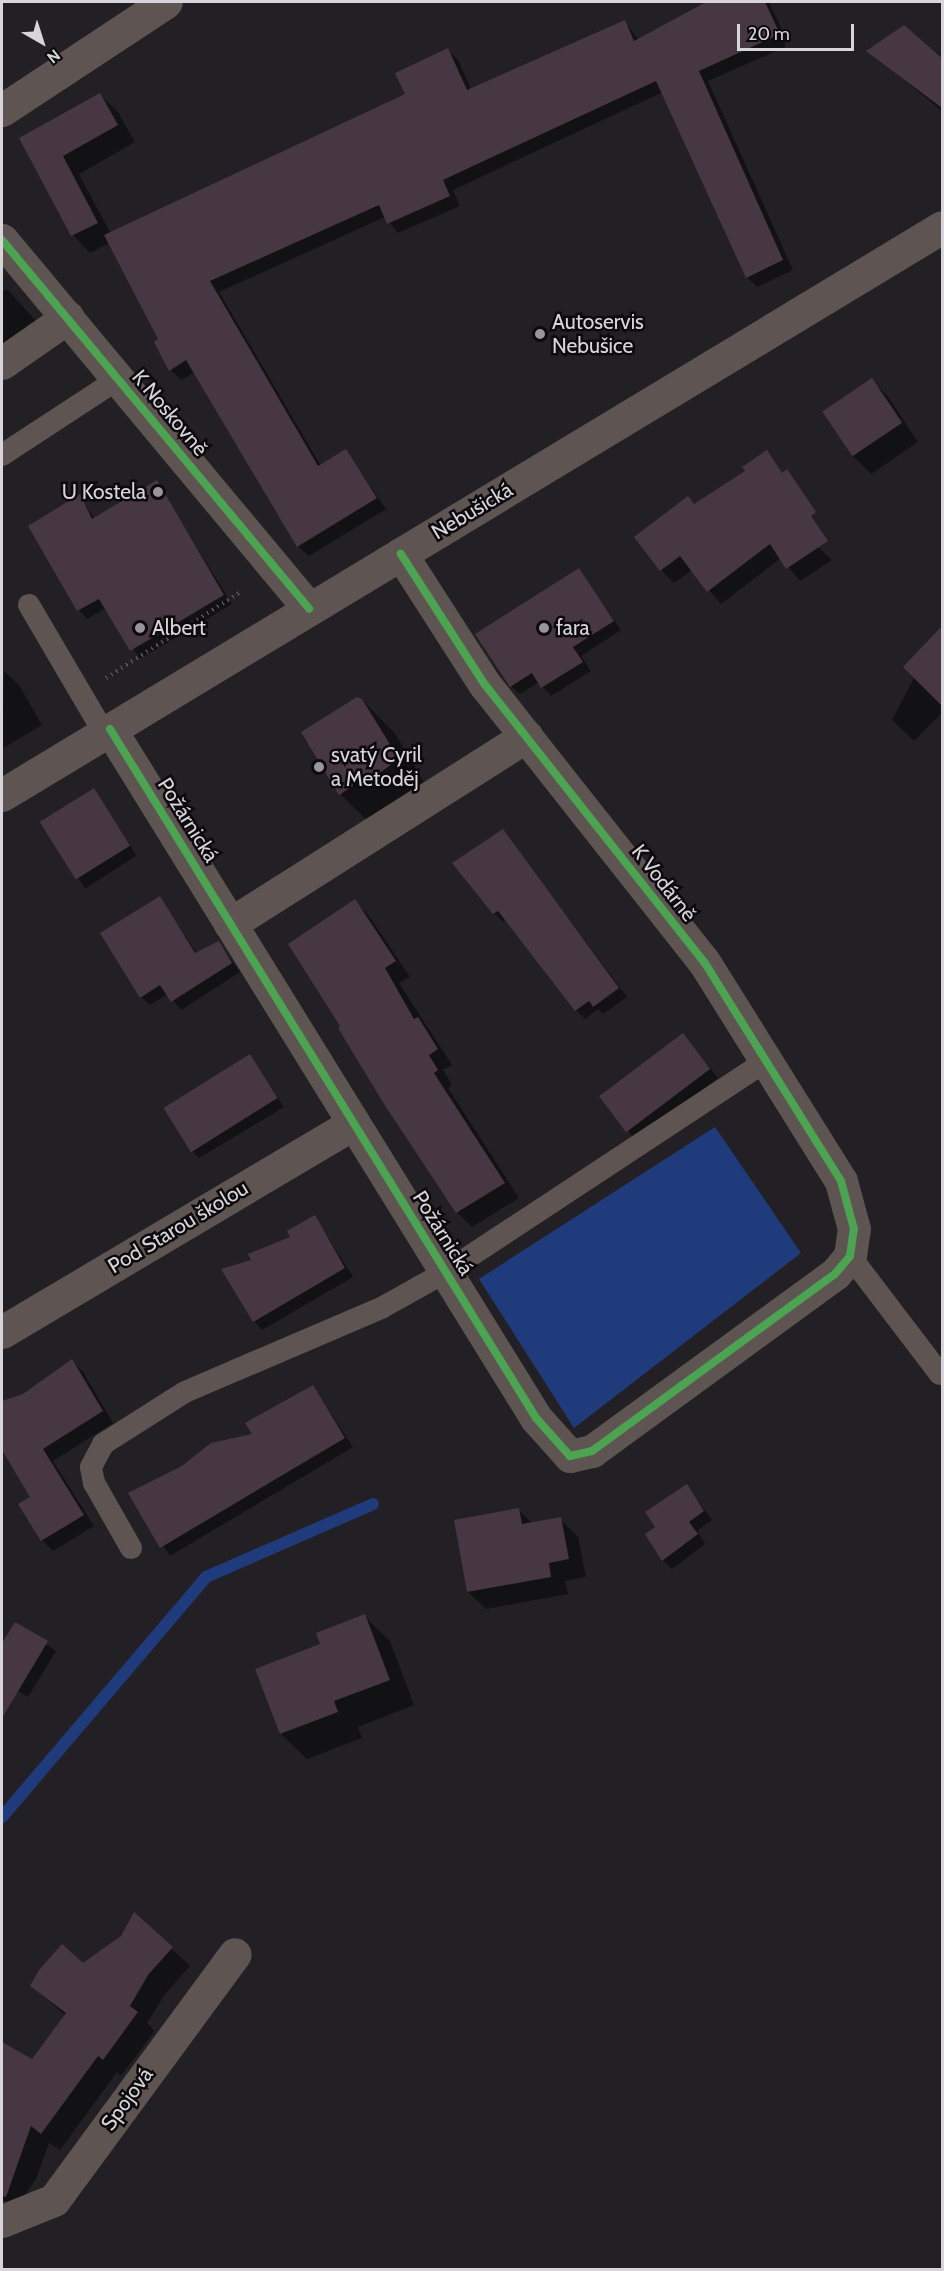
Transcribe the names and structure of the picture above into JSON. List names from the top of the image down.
{
  "streets": {
    "street": [
      "K Noskovně",
      "Nebušická",
      "Požárnická",
      "K Vodárně",
      "Pod Starou školou",
      "Spojová"
    ]
  },
  "crossings": [
    ["K Noskovně", "Nebušická"],
    ["Nebušická", "Požárnická"],
    ["Nebušická", "K Vodárně"],
    ["Požárnická", "K Vodárně"],
    ["Požárnická", "Pod Starou školou"]
  ],
  "places": [
    "Autoservis Nebušice",
    "U Kostela",
    "Albert",
    "fara",
    "svatý Cyril a Metoděj"
  ],
  "scale_bar": "20 m",
  "north": "bottom right"
}
